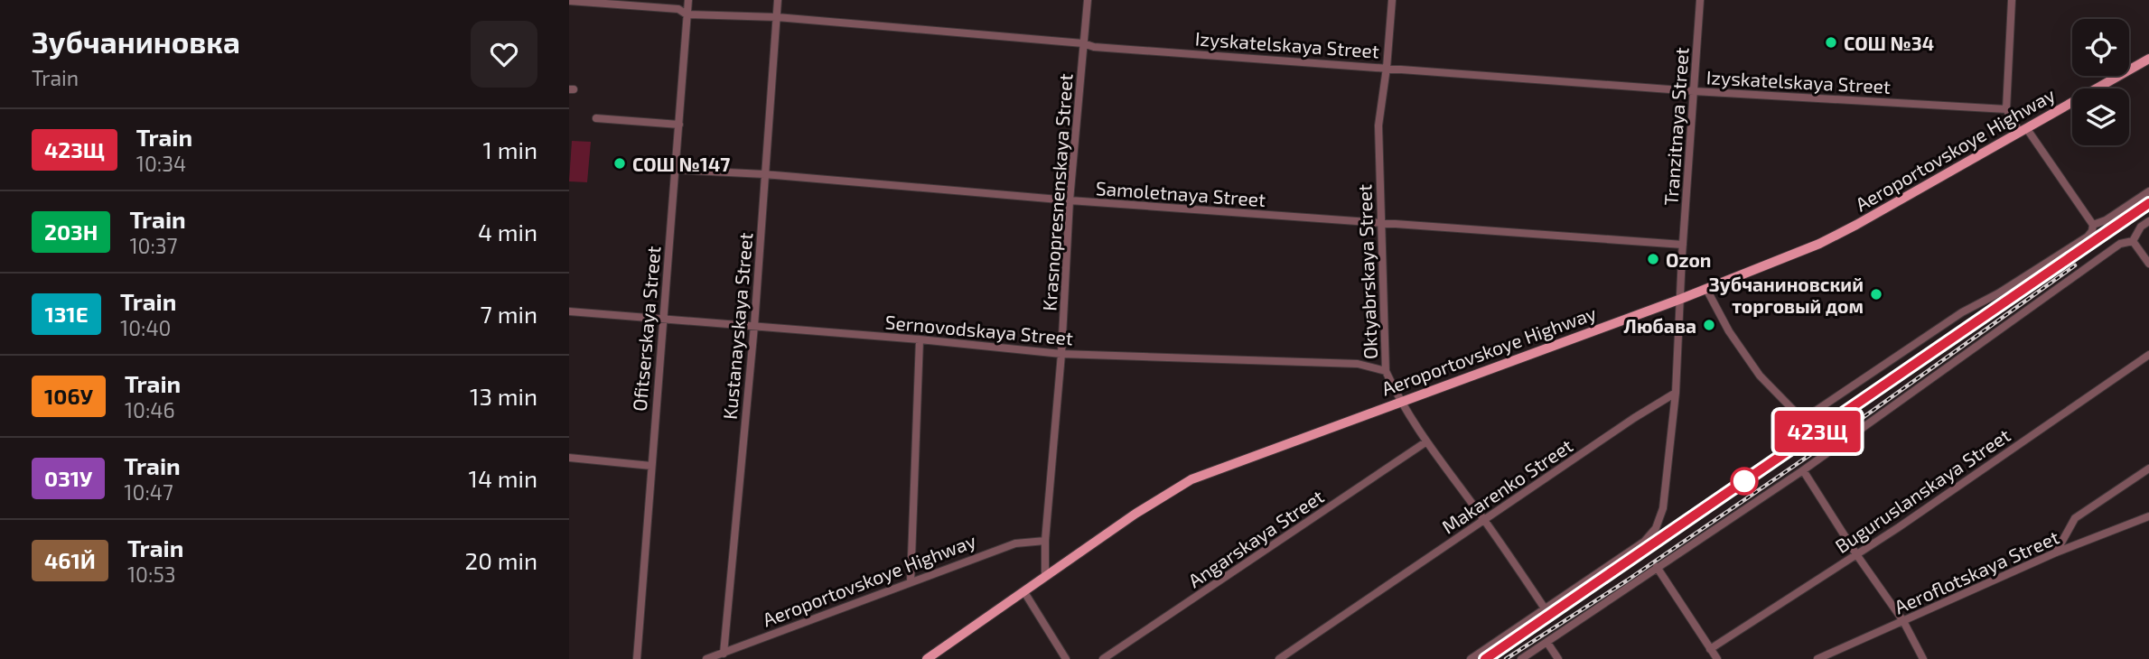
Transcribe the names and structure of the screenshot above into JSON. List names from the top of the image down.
{
  "streets": {
    "main road": ["Aeroportovskoye Highway"],
    "street": [
      "Izyskatelskaya Street",
      "Tranzitnaya Street",
      "Krasnopresnenskaya Street",
      "Samoletnaya Street",
      "Oktyabrskaya Street",
      "Kustanayskaya Street",
      "Ofitserskaya Street",
      "Sernovodskaya Street",
      "Makarenko Street",
      "Buguruslanskaya Street",
      "Angarskaya Street",
      "Aeroflotskaya Street"
    ]
  },
  "crossings": [
    ["Izyskatelskaya Street", "Tranzitnaya Street"],
    ["Izyskatelskaya Street", "Krasnopresnenskaya Street"],
    ["Izyskatelskaya Street", "Oktyabrskaya Street"],
    ["Izyskatelskaya Street", "Kustanayskaya Street"],
    ["Izyskatelskaya Street", "Ofitserskaya Street"],
    ["Tranzitnaya Street", "Aeroportovskoye Highway"],
    ["Tranzitnaya Street", "Samoletnaya Street"],
    ["Aeroportovskoye Highway", "Krasnopresnenskaya Street"],
    ["Aeroportovskoye Highway", "Oktyabrskaya Street"],
    ["Aeroportovskoye Highway", "Kustanayskaya Street"],
    ["Krasnopresnenskaya Street", "Samoletnaya Street"],
    ["Krasnopresnenskaya Street", "Sernovodskaya Street"],
    ["Samoletnaya Street", "Oktyabrskaya Street"],
    ["Samoletnaya Street", "Kustanayskaya Street"],
    ["Samoletnaya Street", "Ofitserskaya Street"],
    ["Oktyabrskaya Street", "Sernovodskaya Street"],
    ["Oktyabrskaya Street", "Makarenko Street"],
    ["Oktyabrskaya Street", "Angarskaya Street"],
    ["Kustanayskaya Street", "Sernovodskaya Street"],
    ["Ofitserskaya Street", "Sernovodskaya Street"]
  ],
  "places": [
    "СОШ №34",
    "СОШ №147",
    "Ozon",
    "Зубчаниновский торговый дом",
    "Любава"
  ],
  "page": {
    "heading": ["Зубчаниновка", "Train"],
    "on_map": "423Щ",
    "list": [
      {
        "mark": "423Щ",
        "name": "Train",
        "note": "10:34",
        "value": "1 min"
      },
      {
        "mark": "203Н",
        "name": "Train",
        "note": "10:37",
        "value": "4 min"
      },
      {
        "mark": "131Е",
        "name": "Train",
        "note": "10:40",
        "value": "7 min"
      },
      {
        "mark": "106У",
        "name": "Train",
        "note": "10:46",
        "value": "13 min"
      },
      {
        "mark": "031У",
        "name": "Train",
        "note": "10:47",
        "value": "14 min"
      },
      {
        "mark": "461Й",
        "name": "Train",
        "note": "10:53",
        "value": "20 min"
      }
    ]
  }
}
